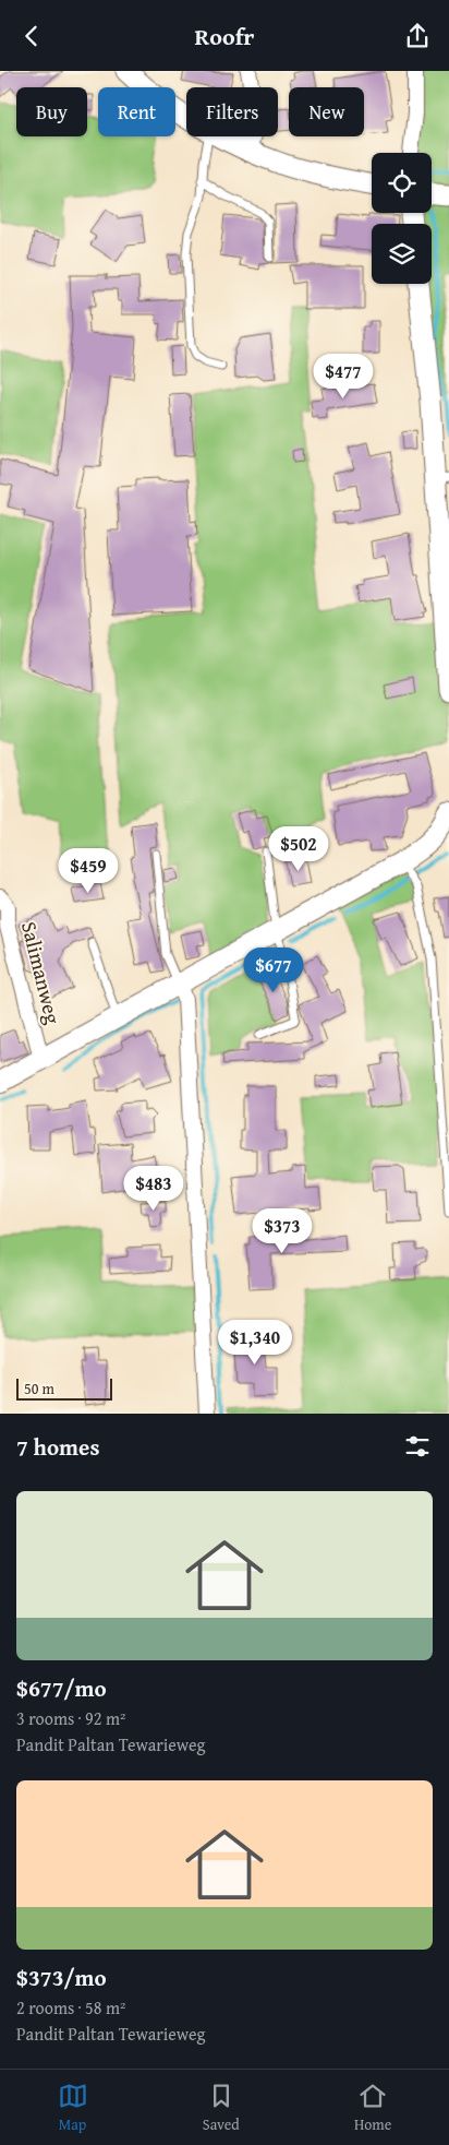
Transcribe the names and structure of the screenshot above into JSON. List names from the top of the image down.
{
  "streets": {
    "street": ["Salimanweg"]
  },
  "scale_bar": "50 m",
  "page": {
    "header": "Roofr",
    "chip": [
      "Buy",
      "Rent",
      "Filters",
      "New"
    ],
    "price": [
      "$477",
      "$502",
      "$459",
      "$677",
      "$483",
      "$373",
      "$1,340"
    ],
    "scale": "50 m",
    "heading": "7 homes",
    "list": [
      {
        "name": "$677/mo",
        "note": "3 rooms · 92 m² · Pandit Paltan Tewarieweg"
      },
      {
        "name": "$373/mo",
        "note": "2 rooms · 58 m² · Pandit Paltan Tewarieweg"
      }
    ],
    "tabs": ["Map", "Saved", "Home"]
  }
}
